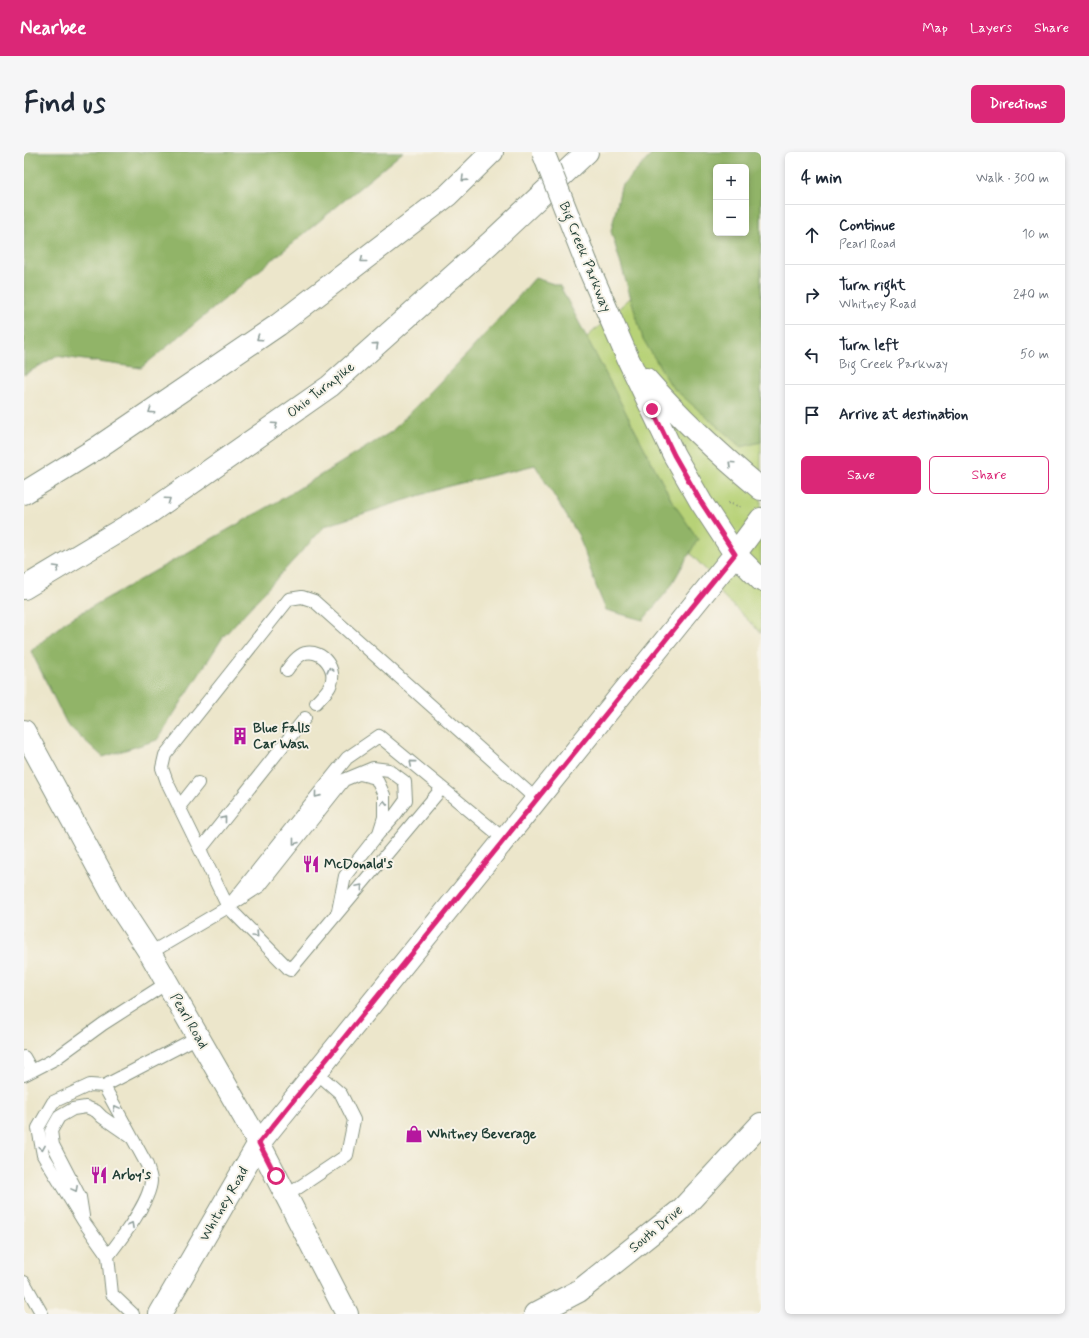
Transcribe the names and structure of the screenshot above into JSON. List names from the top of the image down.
{
  "streets": {
    "main road": [
      "Big Creek Parkway",
      "Ohio Turnpike",
      "Pearl Road",
      "Whitney Road",
      "South Drive"
    ]
  },
  "crossings": [
    ["Big Creek Parkway", "Whitney Road"],
    ["Pearl Road", "Whitney Road"]
  ],
  "places": {
    "building": ["Blue Falls Car Wash"],
    "restaurant": ["McDonald's", "Arby's"],
    "shop": ["Whitney Beverage"]
  },
  "page": {
    "header": "Nearbee",
    "nav": ["Map", "Layers", "Share"],
    "buttons": [
      "Directions",
      ["Save", "Share"]
    ],
    "title": "Find us",
    "heading": ["4 min", "Walk · 300 m"],
    "map_buttons": ["+", "−"],
    "list": [
      ["Continue", "Pearl Road", "10 m"],
      ["Turn right", "Whitney Road", "240 m"],
      ["Turn left", "Big Creek Parkway", "50 m"],
      "Arrive at destination"
    ]
  }
}
